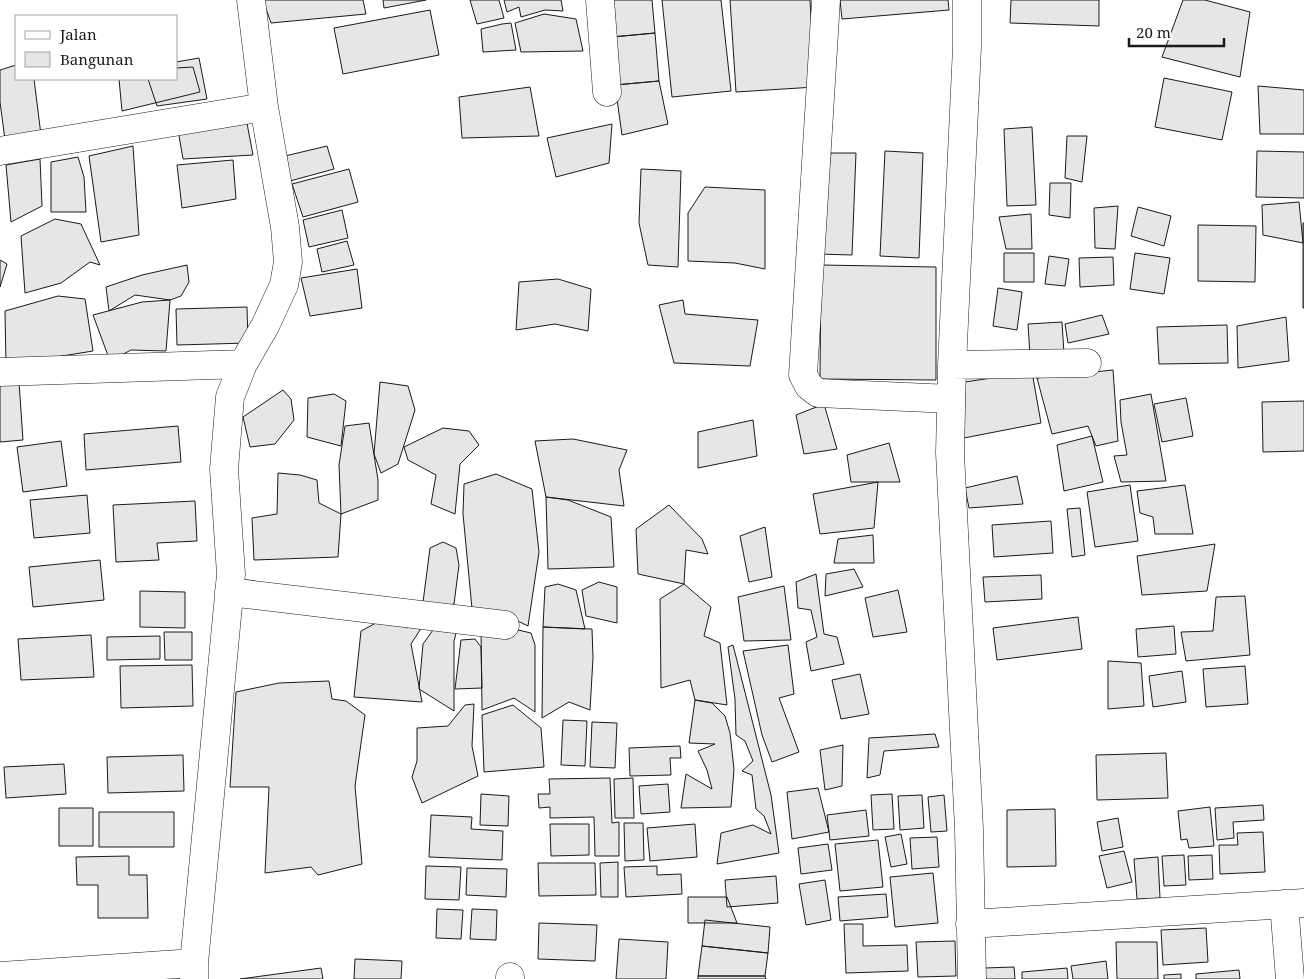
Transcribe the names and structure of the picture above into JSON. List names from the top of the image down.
{
  "legend": ["Jalan", "Bangunan"],
  "scale_bar": "20 m"
}
